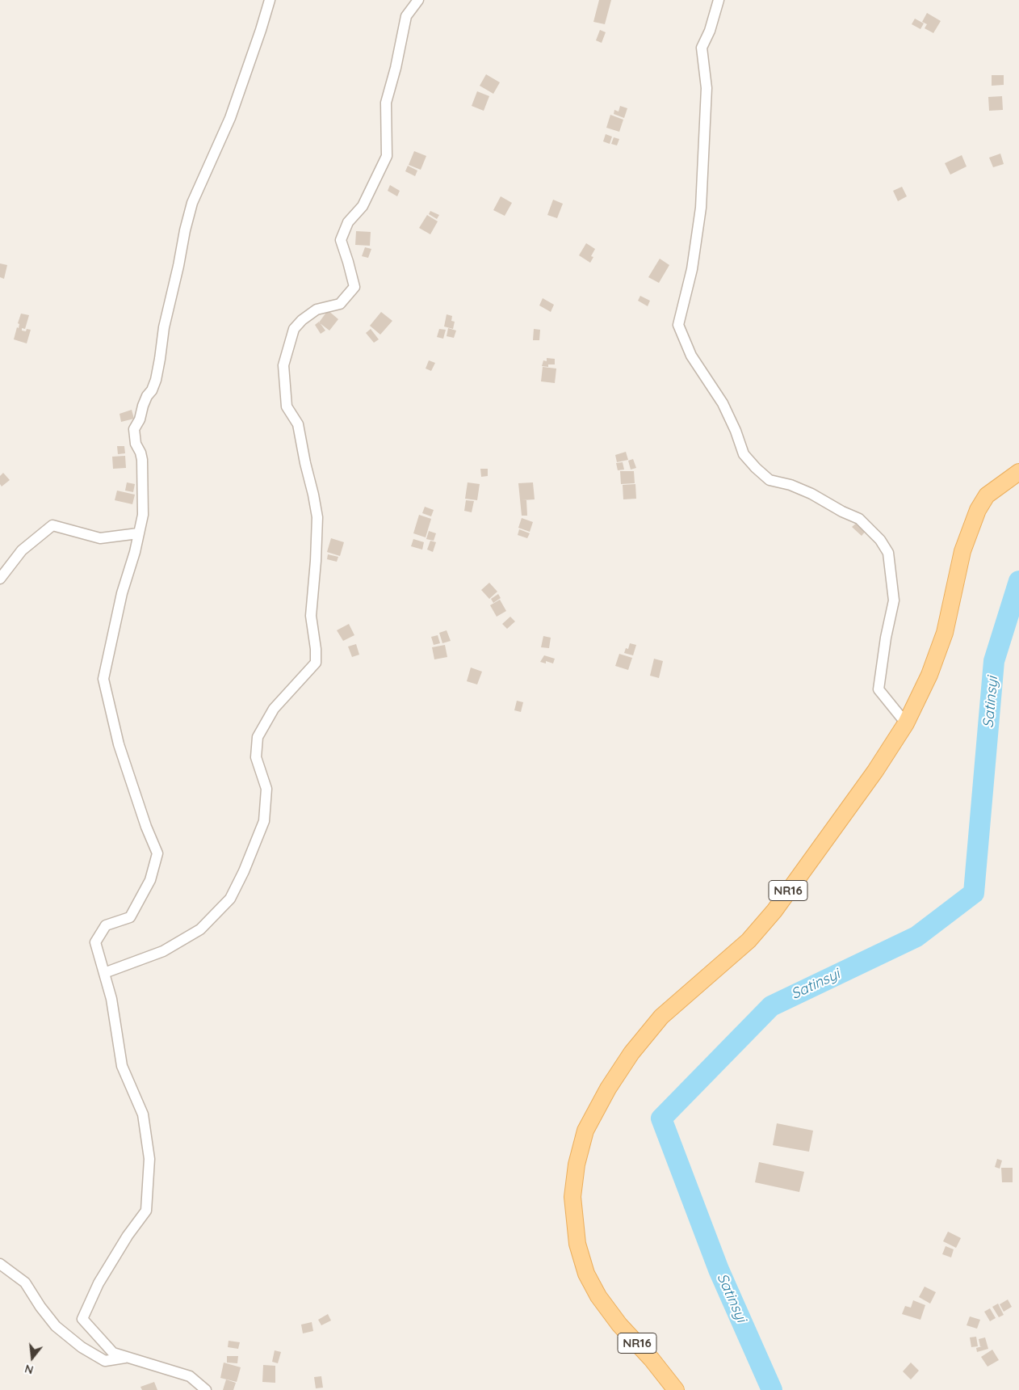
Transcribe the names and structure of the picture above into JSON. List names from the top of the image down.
{
  "streets": {
    "main road": ["NR16"]
  },
  "water": ["Satinsyi"],
  "north": "bottom"
}
